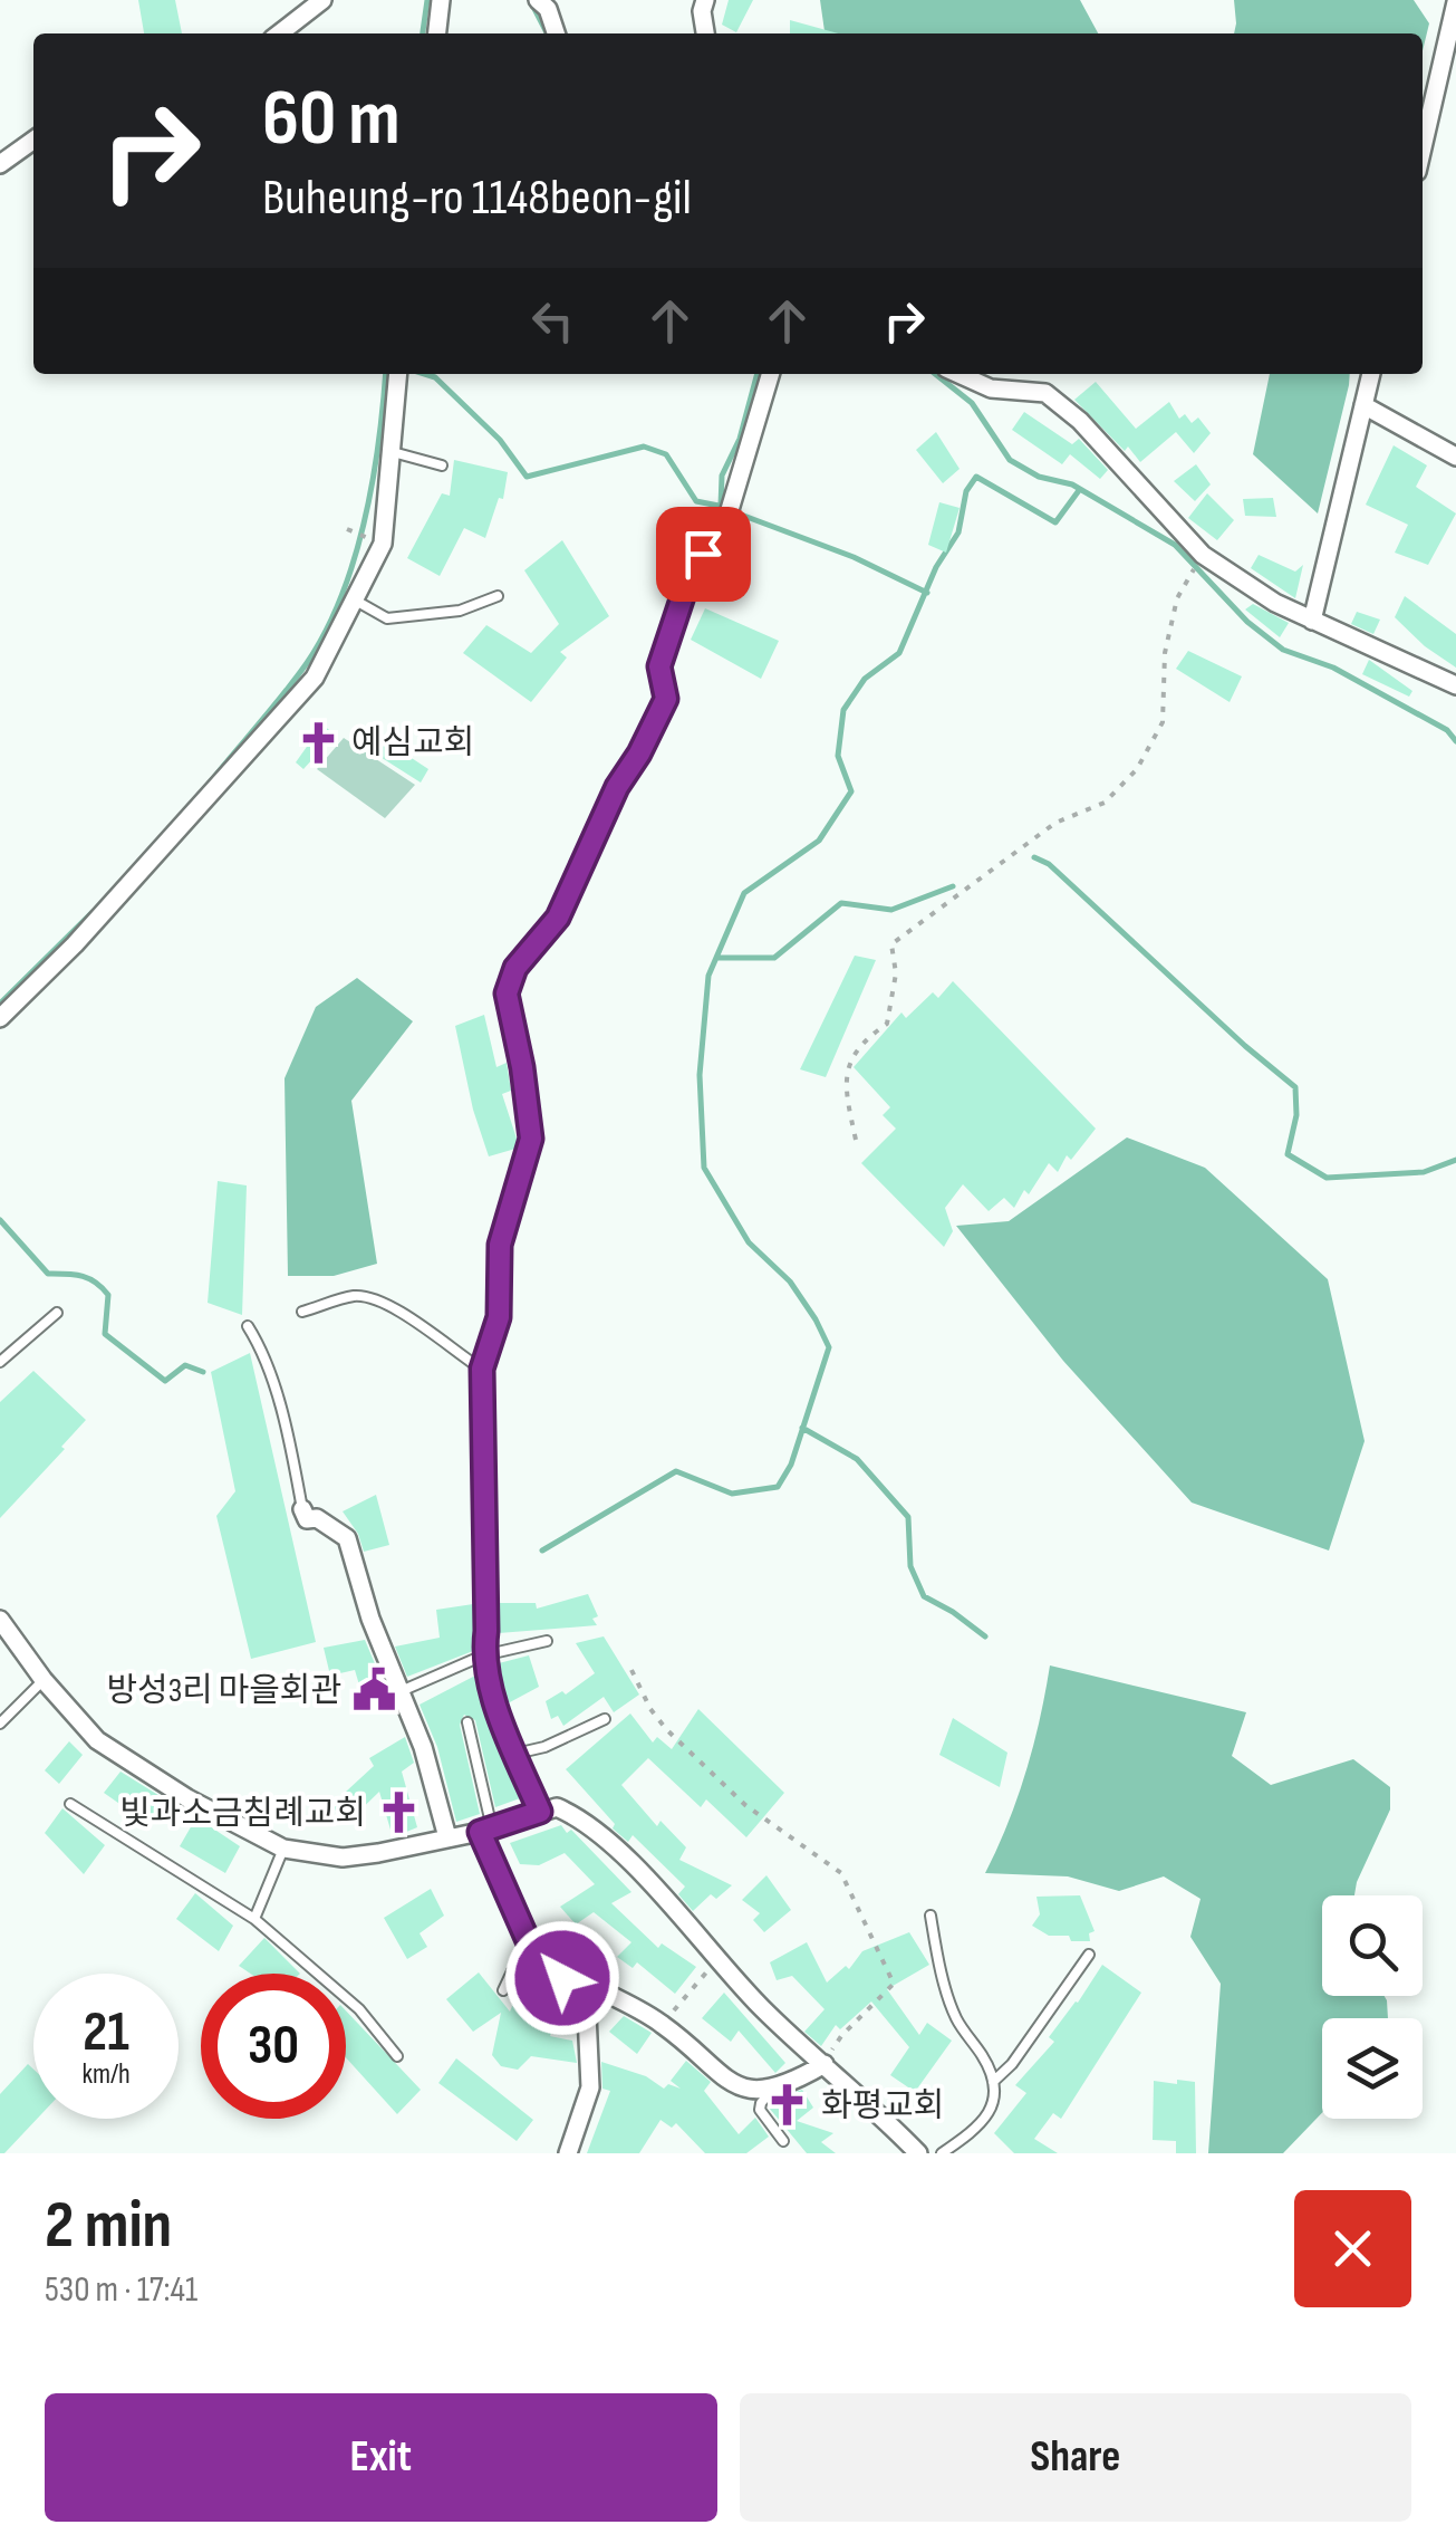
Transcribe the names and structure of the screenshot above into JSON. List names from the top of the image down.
{
  "places": {
    "church": ["예심교회", "빛과소금침례교회", "화평교회"],
    "public building": ["방성3리 마을회관"]
  },
  "page": {
    "turn": ["60 m", "Buheung-ro 1148beon-gil"],
    "speed": "21 km/h",
    "limit": "30",
    "heading": ["2 min", "530 m · 17:41"],
    "buttons": ["Exit", "Share"]
  }
}
